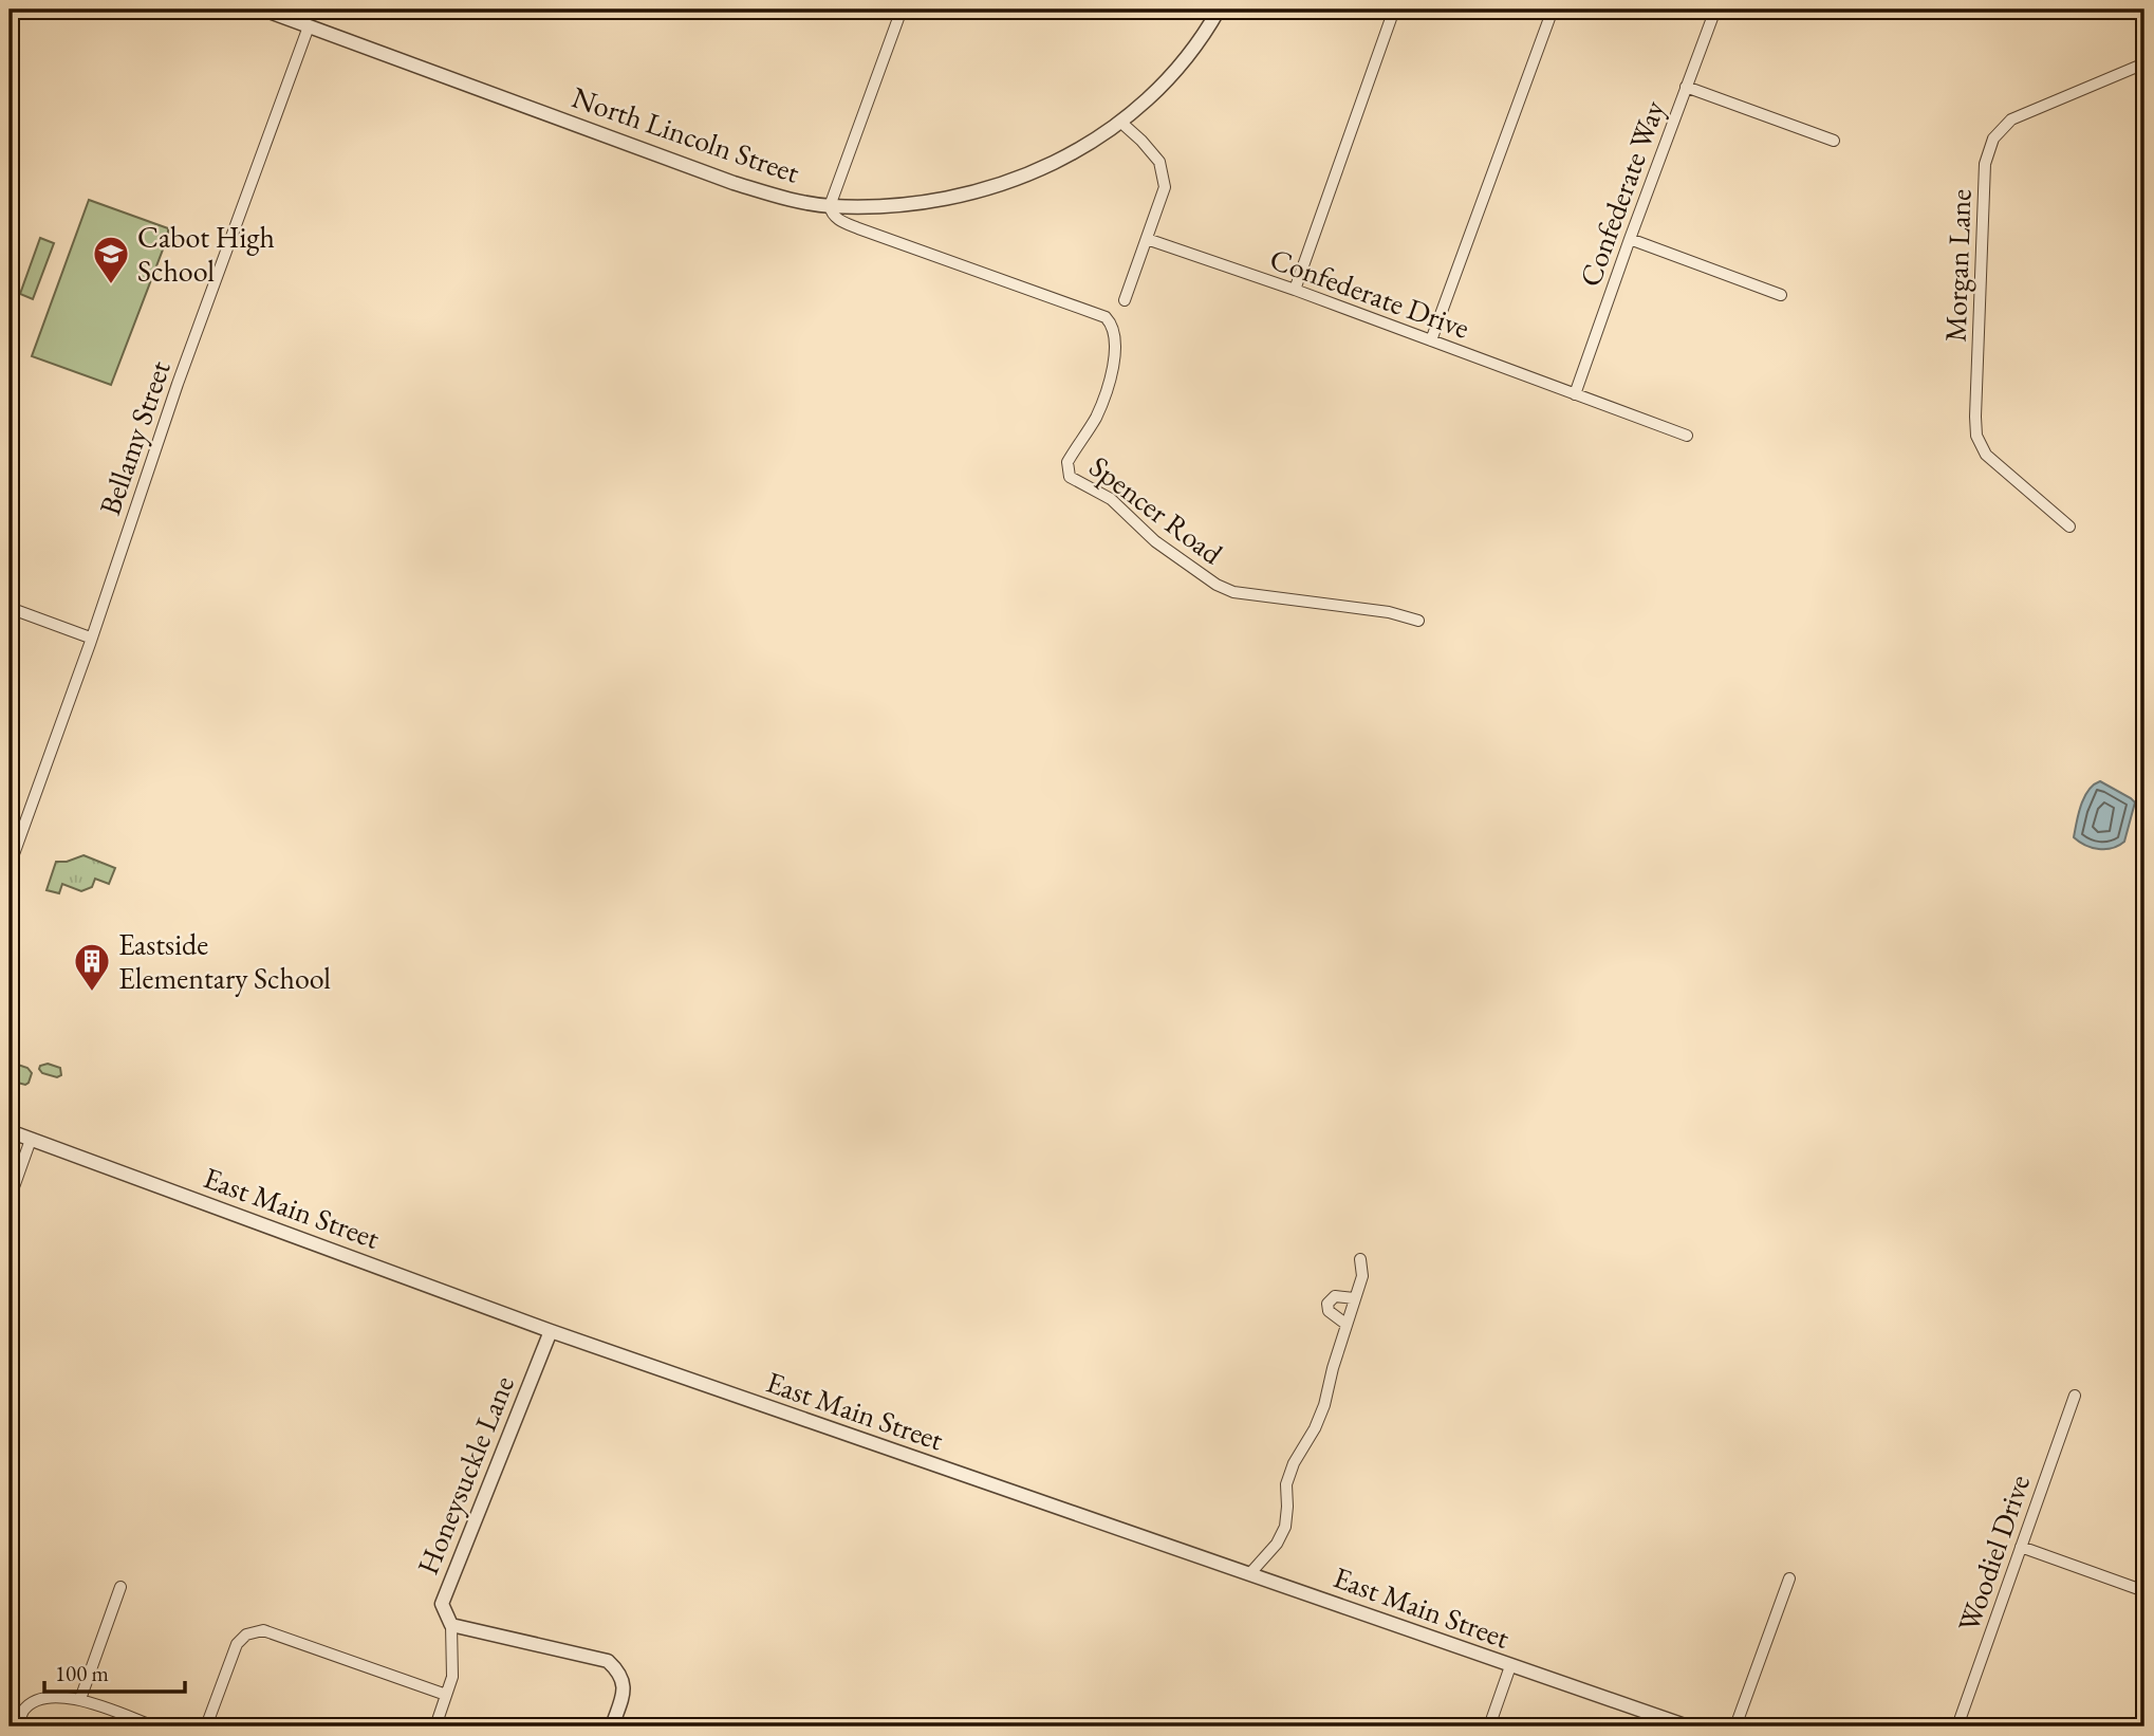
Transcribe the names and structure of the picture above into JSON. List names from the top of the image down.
{
  "streets": {
    "street": [
      "North Lincoln Street",
      "Confederate Way",
      "Morgan Lane",
      "Confederate Drive",
      "Bellamy Street",
      "Spencer Road",
      "East Main Street",
      "Honeysuckle Lane",
      "Woodiel Drive"
    ]
  },
  "crossings": [
    ["North Lincoln Street", "Bellamy Street"],
    ["North Lincoln Street", "Spencer Road"],
    ["Confederate Way", "Confederate Drive"],
    ["East Main Street", "Honeysuckle Lane"]
  ],
  "places": {
    "school or university": ["Cabot High School"],
    "building": ["Eastside Elementary School"]
  },
  "scale_bar": "100 m"
}
